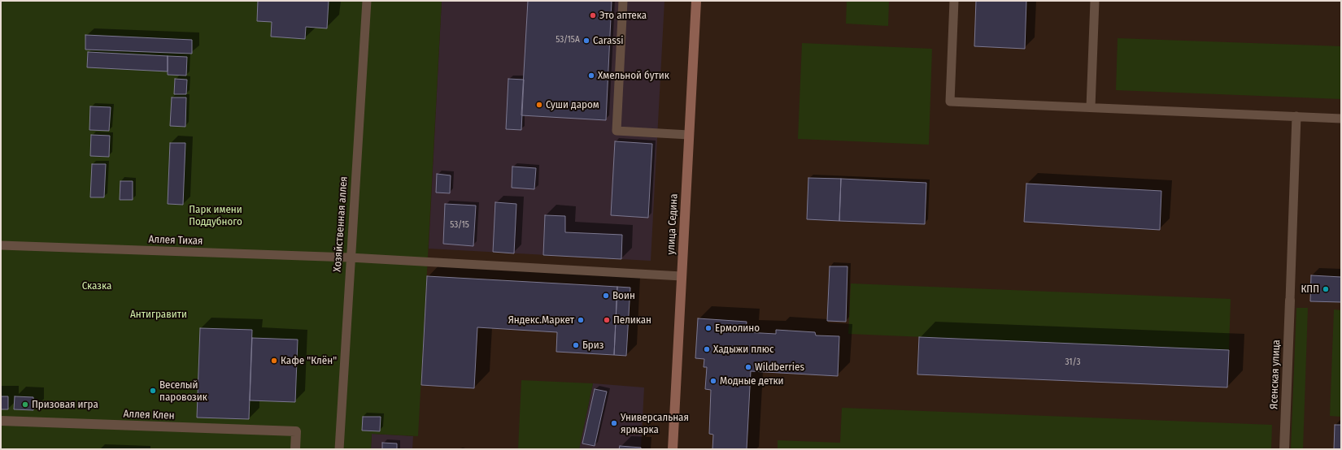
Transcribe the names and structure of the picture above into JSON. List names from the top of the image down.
{
  "streets": {
    "street": ["улица Седина", "Ясенская улица", "Аллея Клен"],
    "lane": ["Хозяйственная аллея", "Аллея Тихая"]
  },
  "crossings": [
    ["Хозяйственная аллея", "Аллея Тихая"],
    ["улица Седина", "Аллея Тихая"]
  ],
  "parks": ["Парк имени Поддубного", "Сказка", "Антигравити"],
  "places": [
    "Это аптека",
    "Carassi",
    "Хмельной бутик",
    "Суши даром",
    "КПП",
    "Воин",
    "Яндекс.Маркет",
    "Пеликан",
    "Ермолино",
    "Бриз",
    "Хадыжи плюс",
    "Кафе \"Клён\"",
    "Wildberries",
    "Модные детки",
    "Веселый паровозик",
    "Призовая игра",
    "Универсальная ярмарка"
  ],
  "house_numbers": ["53/15А", "53/15", "31/3"]
}
